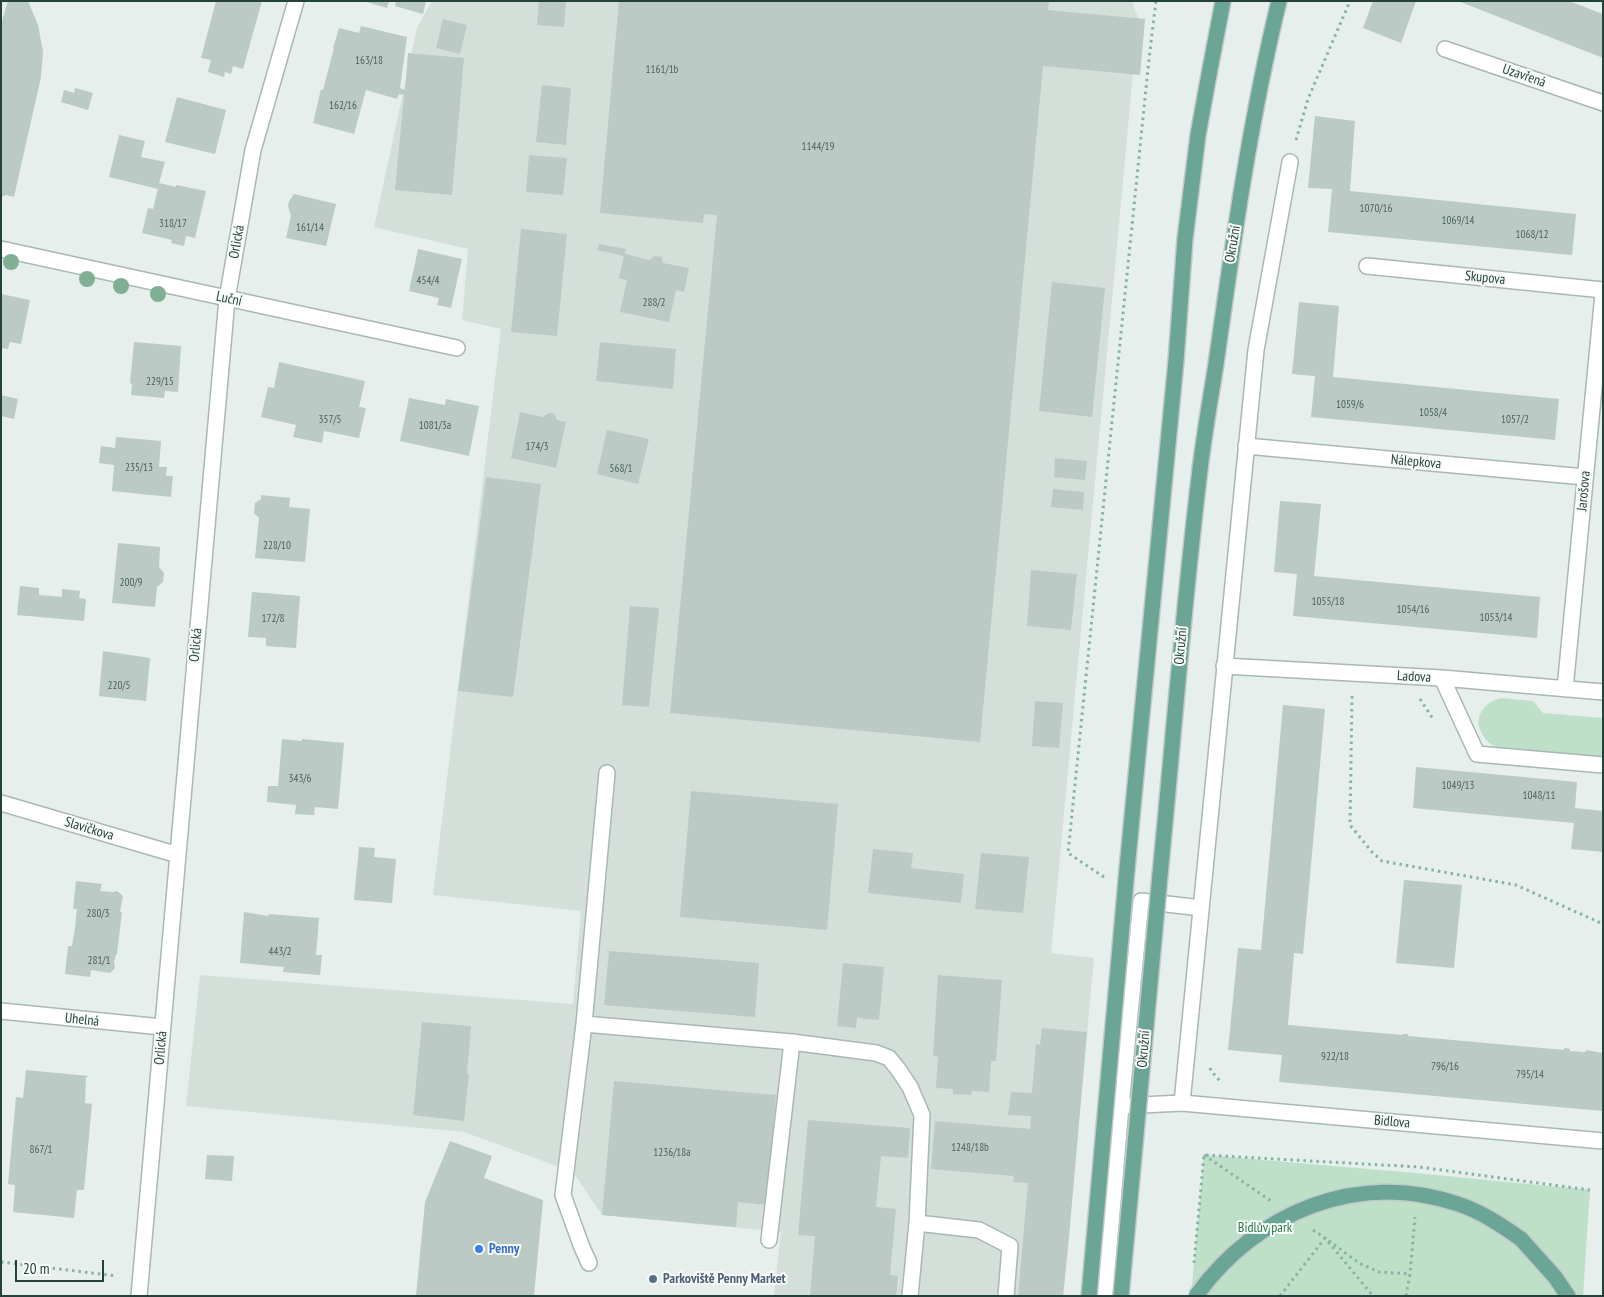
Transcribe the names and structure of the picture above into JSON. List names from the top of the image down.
{
  "streets": {
    "main road": ["Okružní"],
    "street": [
      "Uzavřená",
      "Orlická",
      "Skupova",
      "Luční",
      "Nálepkova",
      "Jarošova",
      "Ladova",
      "Slavíčkova",
      "Uhelná",
      "Bidlova"
    ]
  },
  "crossings": [
    ["Orlická", "Luční"],
    ["Orlická", "Slavíčkova"],
    ["Orlická", "Uhelná"],
    ["Nálepkova", "Jarošova"],
    ["Jarošova", "Ladova"]
  ],
  "parks": ["Bidlův park"],
  "places": ["Penny", "Parkoviště Penny Market"],
  "house_numbers": [
    "163/18",
    "1161/1b",
    "162/16",
    "1144/19",
    "1070/16",
    "1069/14",
    "318/17",
    "161/14",
    "1068/12",
    "454/4",
    "288/2",
    "229/15",
    "1059/6",
    "1058/4",
    "357/5",
    "1057/2",
    "1081/3a",
    "174/3",
    "235/13",
    "568/1",
    "228/10",
    "200/9",
    "1055/18",
    "1054/16",
    "1053/14",
    "172/8",
    "220/5",
    "343/6",
    "1049/13",
    "1048/11",
    "280/3",
    "443/2",
    "281/1",
    "922/18",
    "796/16",
    "795/14",
    "1248/18b",
    "867/1",
    "1236/18a"
  ],
  "scale_bar": "20 m"
}
